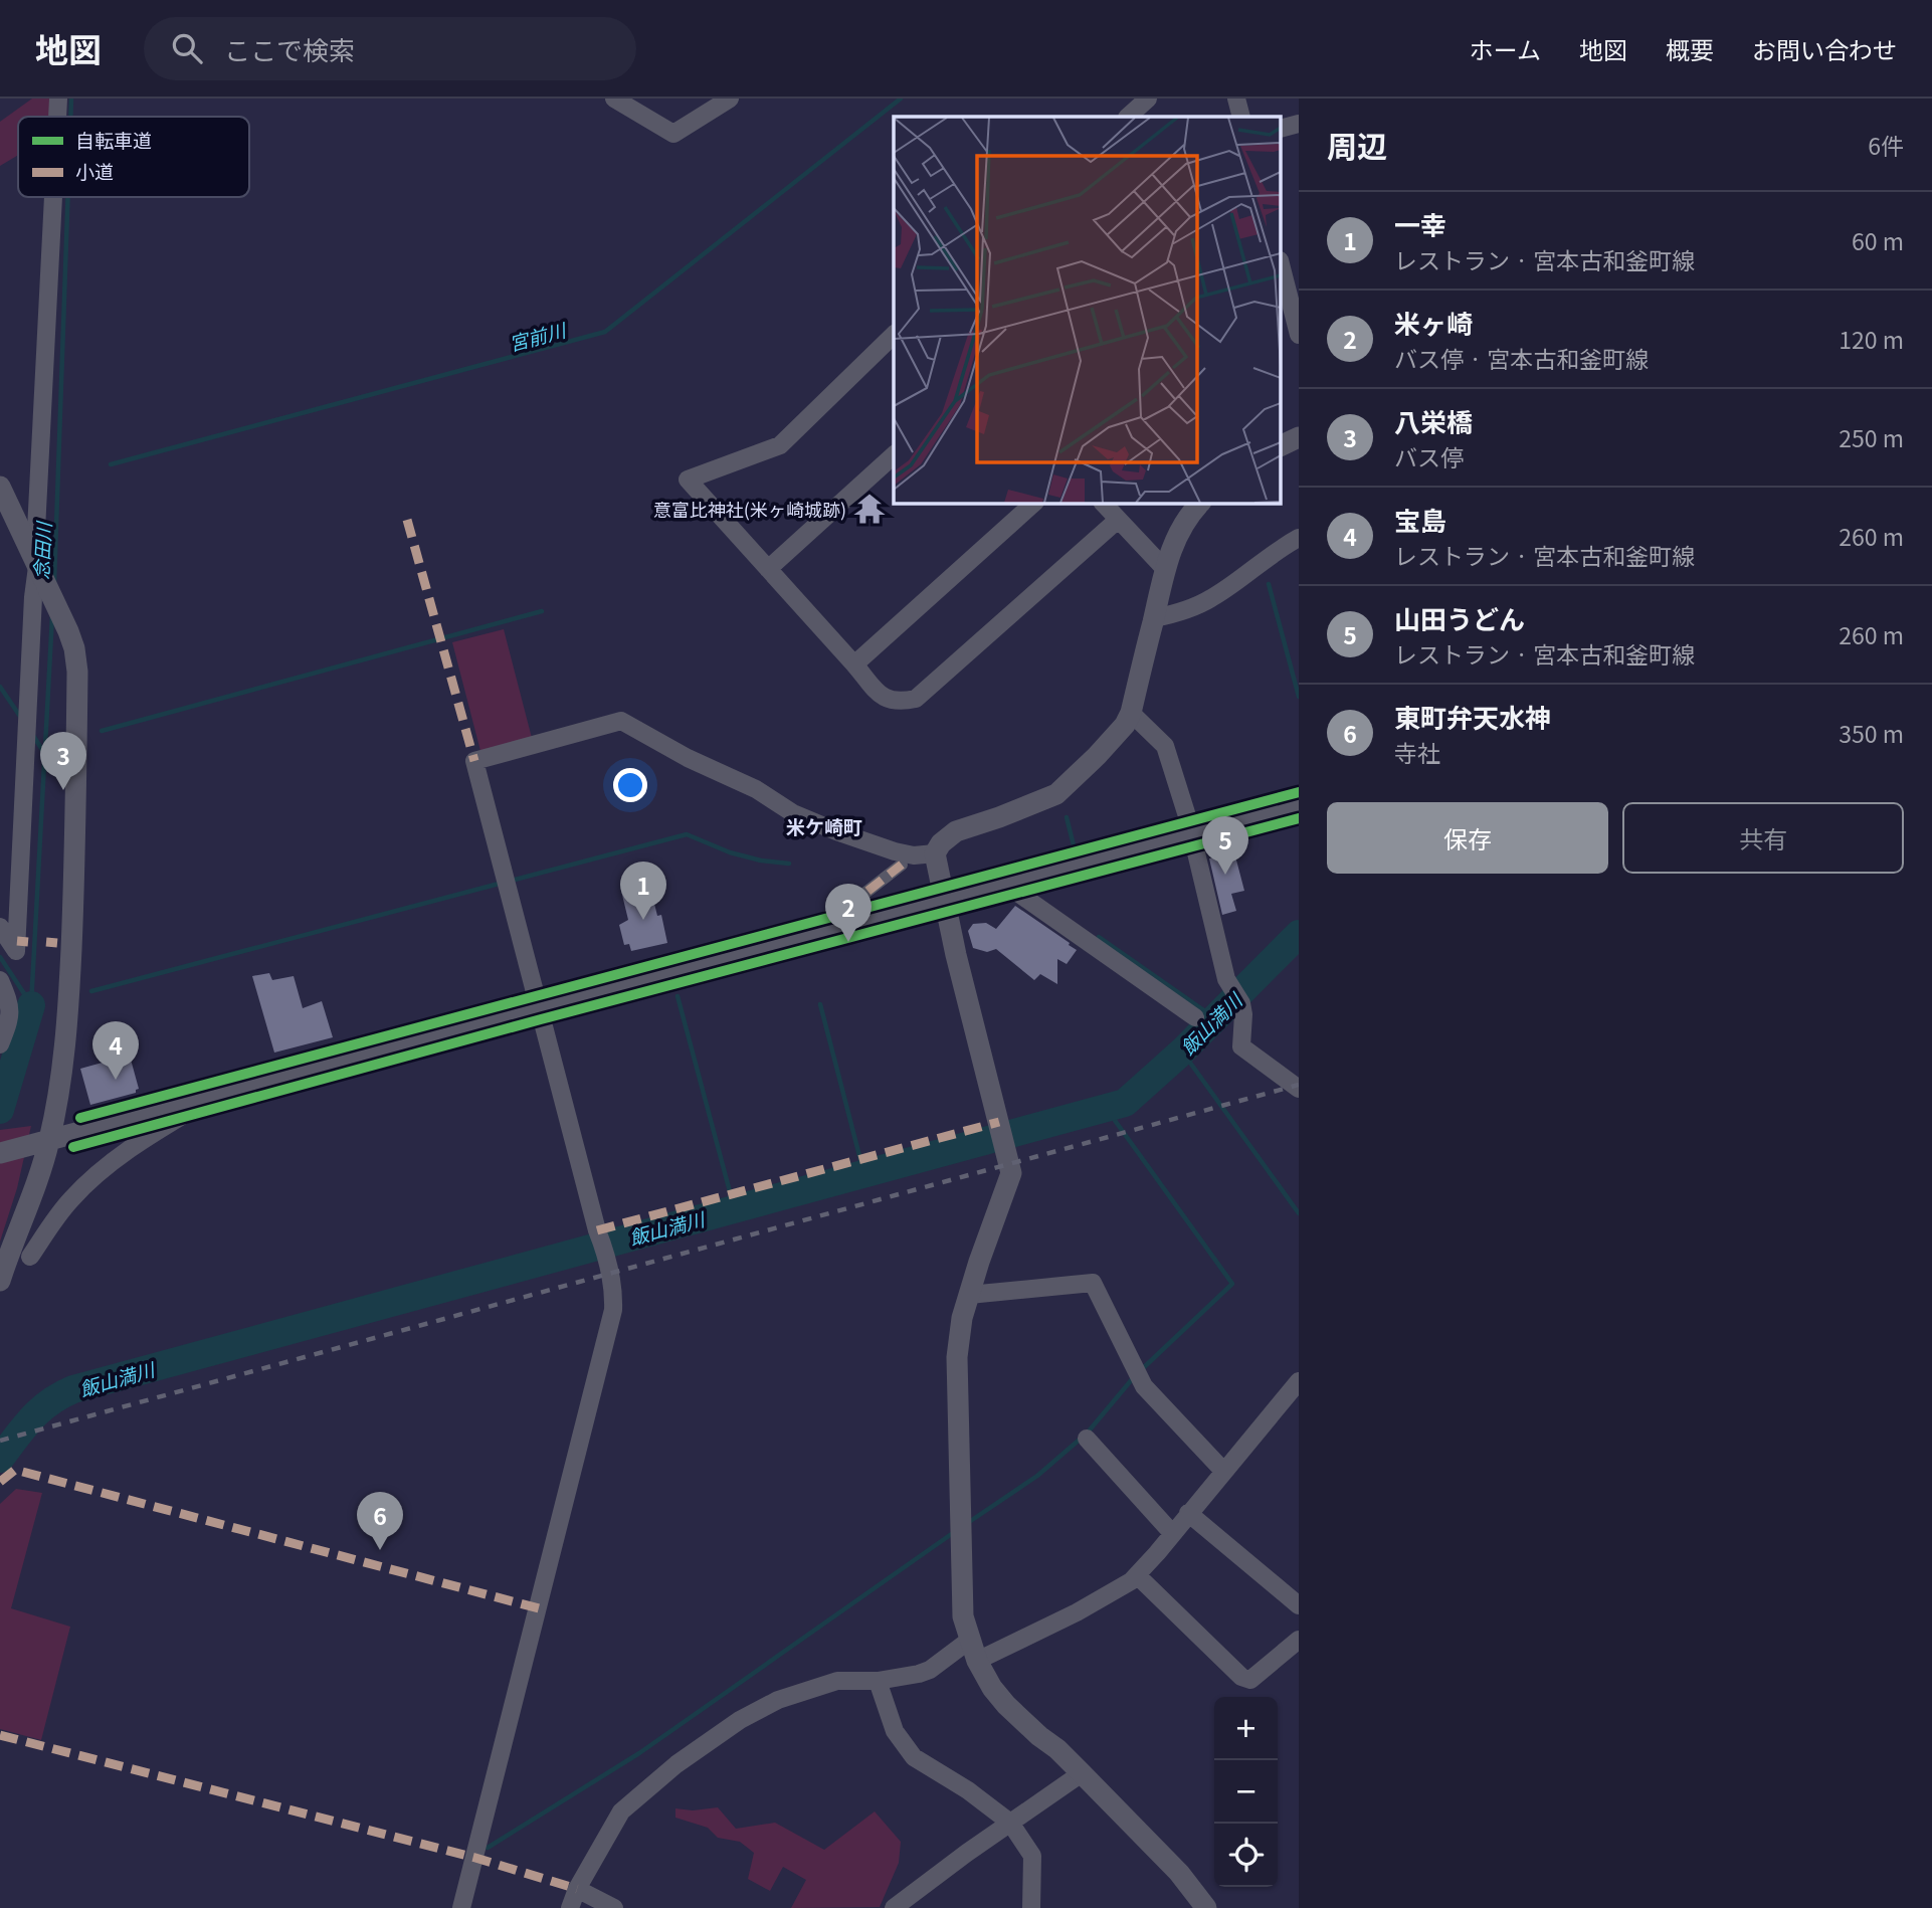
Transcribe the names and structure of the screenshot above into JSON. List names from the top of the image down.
{
  "districts": ["米ケ崎町"],
  "water": ["宮前川", "念田川", "飯山満川"],
  "places": {
    "temple": ["意富比神社(米ヶ崎城跡)"]
  },
  "legend": ["自転車道", "小道"],
  "page": {
    "header": "地図",
    "search": "ここで検索",
    "nav": [
      "ホーム",
      "地図",
      "概要",
      "お問い合わせ"
    ],
    "heading": ["周辺", "6件"],
    "list": [
      {
        "mark": "1",
        "name": "一幸",
        "note": "レストラン · 宮本古和釜町線",
        "value": "60 m"
      },
      {
        "mark": "2",
        "name": "米ヶ崎",
        "note": "バス停 · 宮本古和釜町線",
        "value": "120 m"
      },
      {
        "mark": "3",
        "name": "八栄橋",
        "note": "バス停",
        "value": "250 m"
      },
      {
        "mark": "4",
        "name": "宝島",
        "note": "レストラン · 宮本古和釜町線",
        "value": "260 m"
      },
      {
        "mark": "5",
        "name": "山田うどん",
        "note": "レストラン · 宮本古和釜町線",
        "value": "260 m"
      },
      {
        "mark": "6",
        "name": "東町弁天水神",
        "note": "寺社",
        "value": "350 m"
      }
    ],
    "pins": [
      "3",
      "5",
      "1",
      "2",
      "4",
      "6"
    ],
    "buttons": ["保存", "共有"],
    "map_buttons": ["+", "−"]
  }
}
